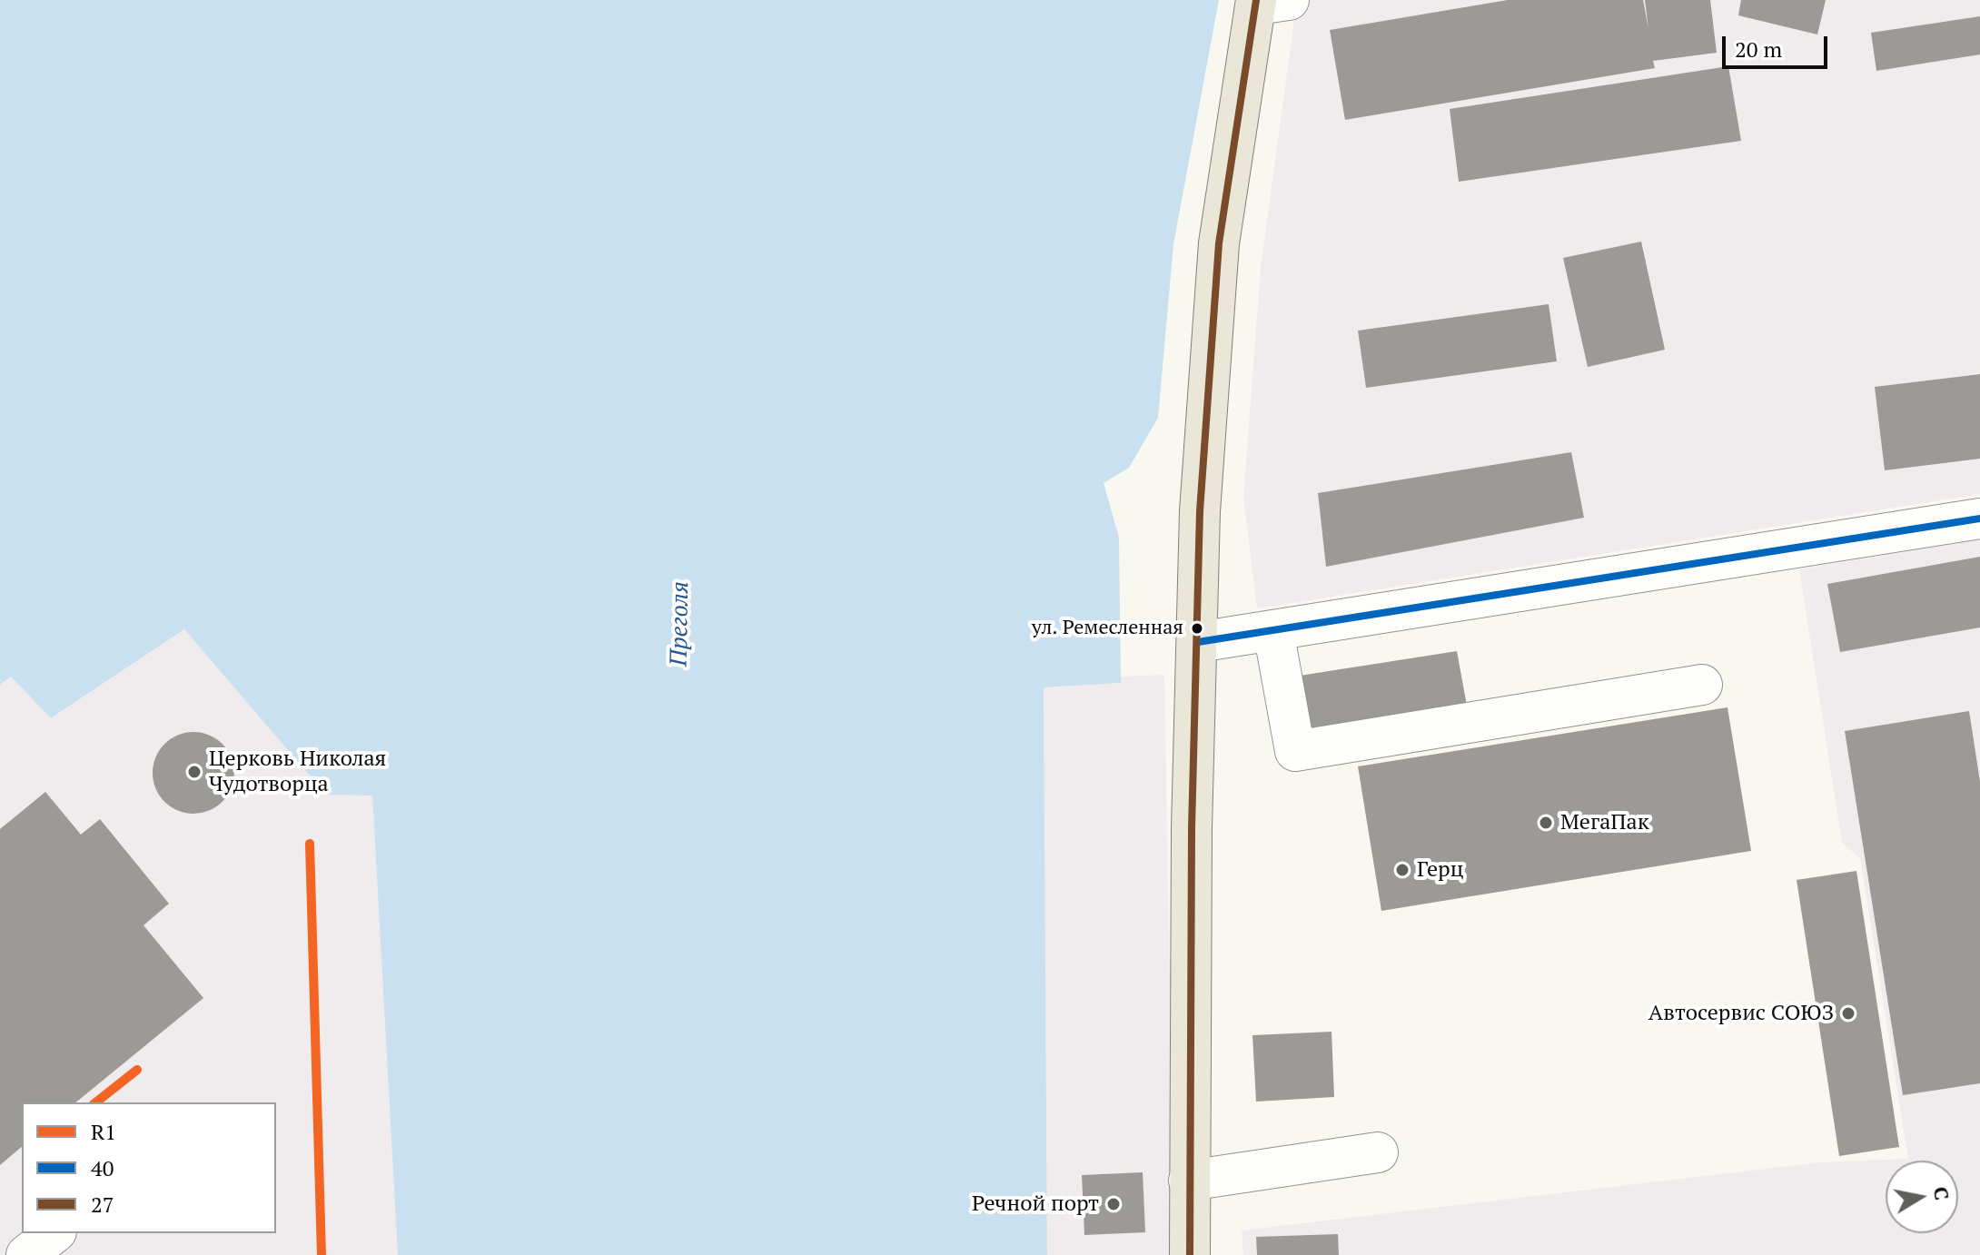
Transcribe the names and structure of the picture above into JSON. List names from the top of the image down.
{
  "water": ["Преголя"],
  "places": [
    "ул. Ремесленная",
    "Церковь Николая Чудотворца",
    "МегаПак",
    "Герц",
    "Автосервис СОЮЗ",
    "Речной порт"
  ],
  "lines": ["transit line 27", "transit line 40", "transit line R1"],
  "legend": ["R1", "40", "27"],
  "scale_bar": "20 m",
  "north": "right"
}
